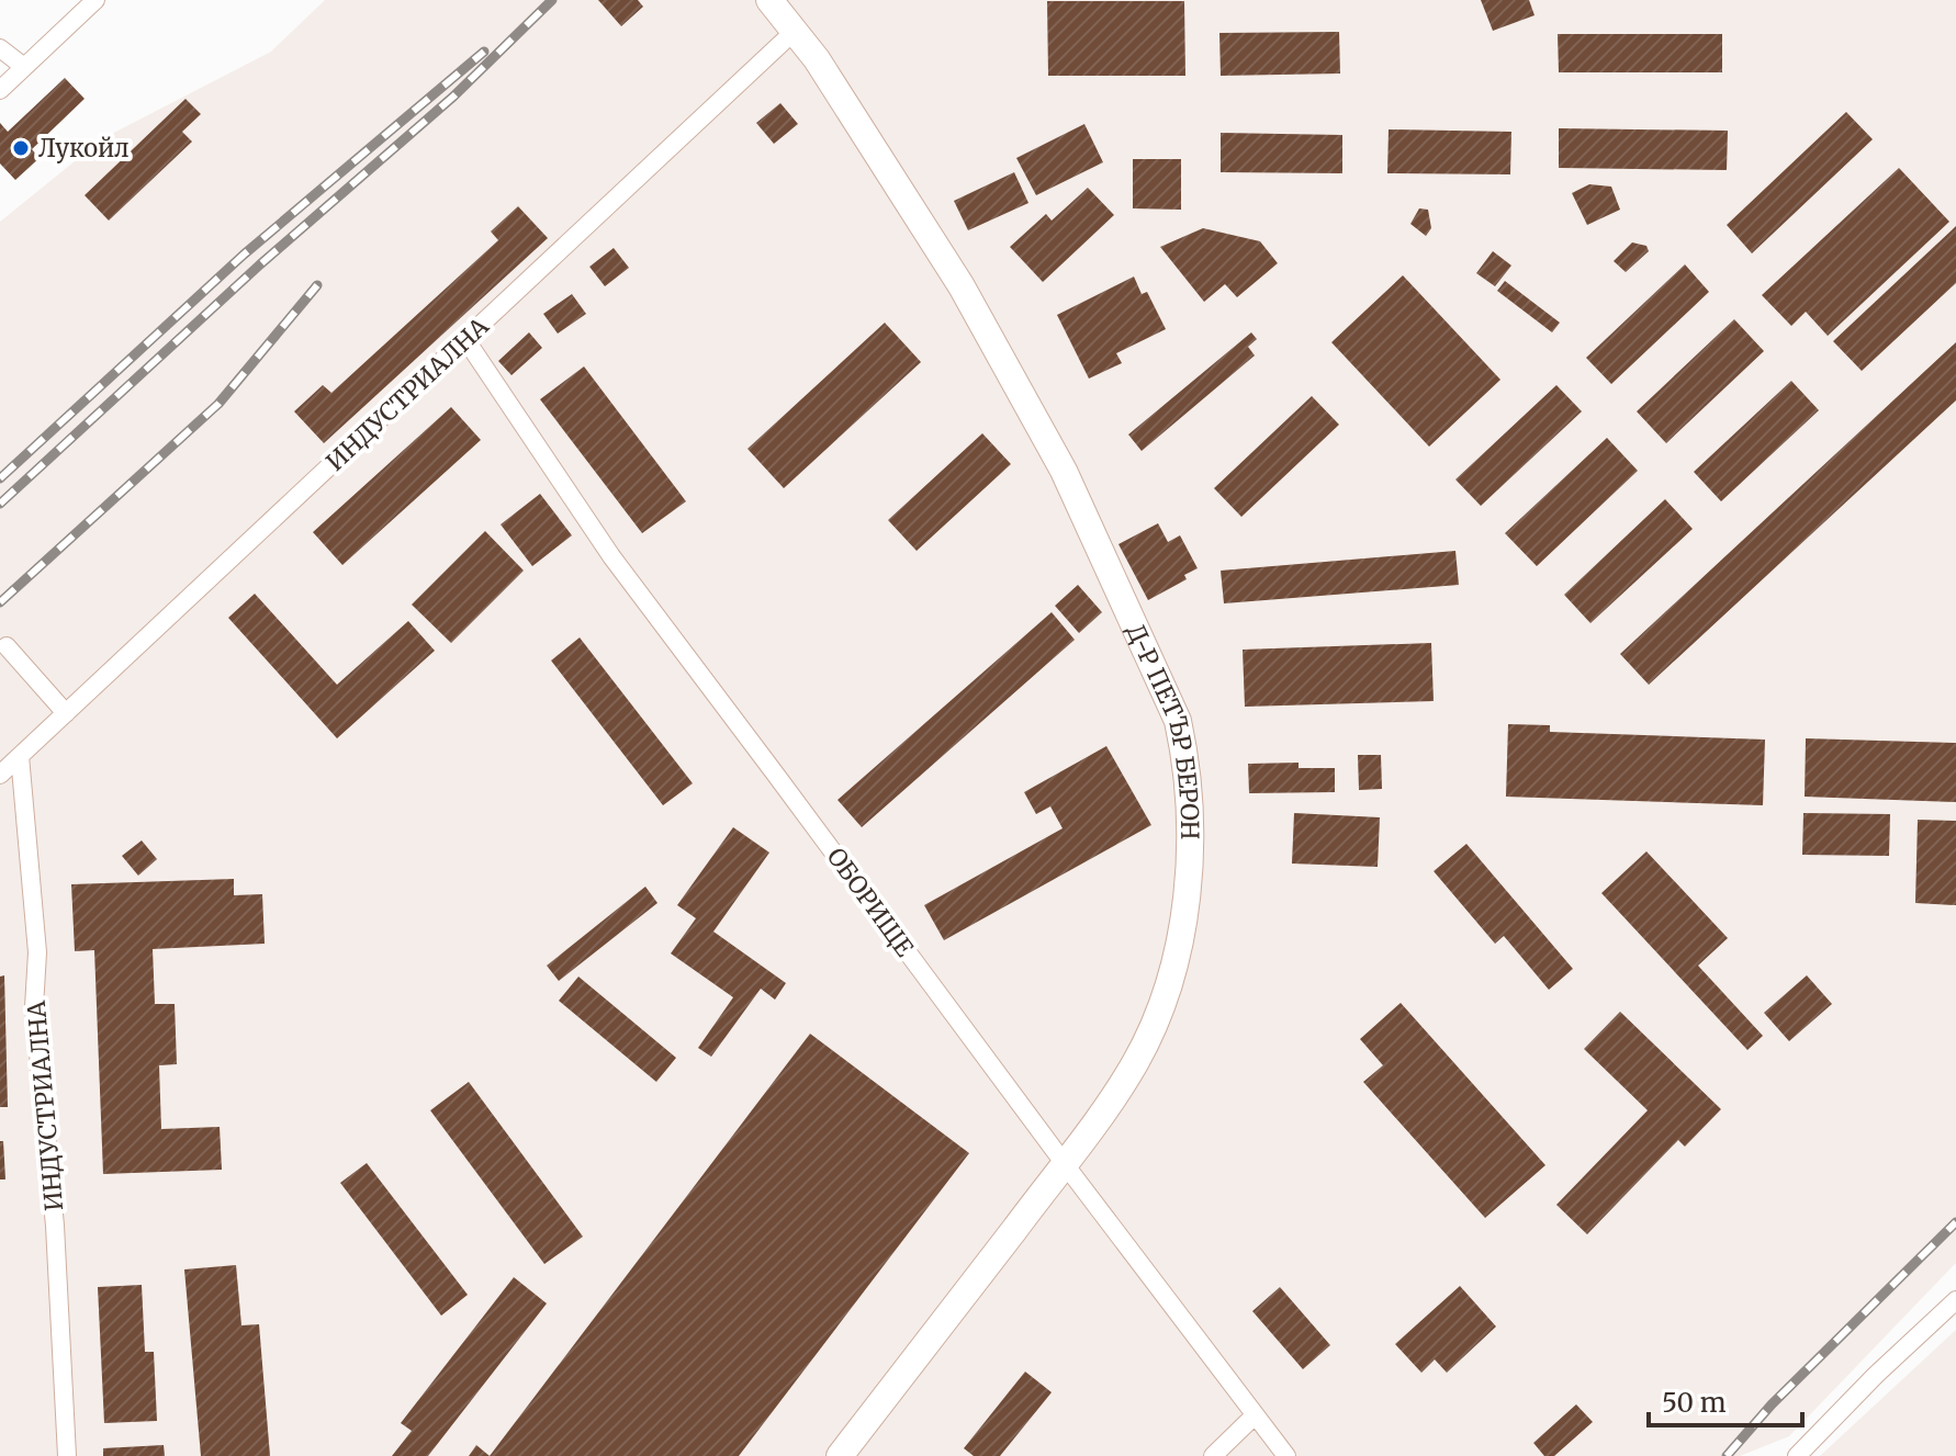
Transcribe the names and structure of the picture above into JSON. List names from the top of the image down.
{
  "streets": {
    "street": ["ИНДУСТРИАЛНА", "Д-Р ПЕТЪР БЕРОН", "ОБОРИЩЕ"]
  },
  "crossings": [
    ["ИНДУСТРИАЛНА", "Д-Р ПЕТЪР БЕРОН"],
    ["ИНДУСТРИАЛНА", "ОБОРИЩЕ"],
    ["Д-Р ПЕТЪР БЕРОН", "ОБОРИЩЕ"]
  ],
  "places": ["Лукойл"],
  "scale_bar": "50 m"
}
